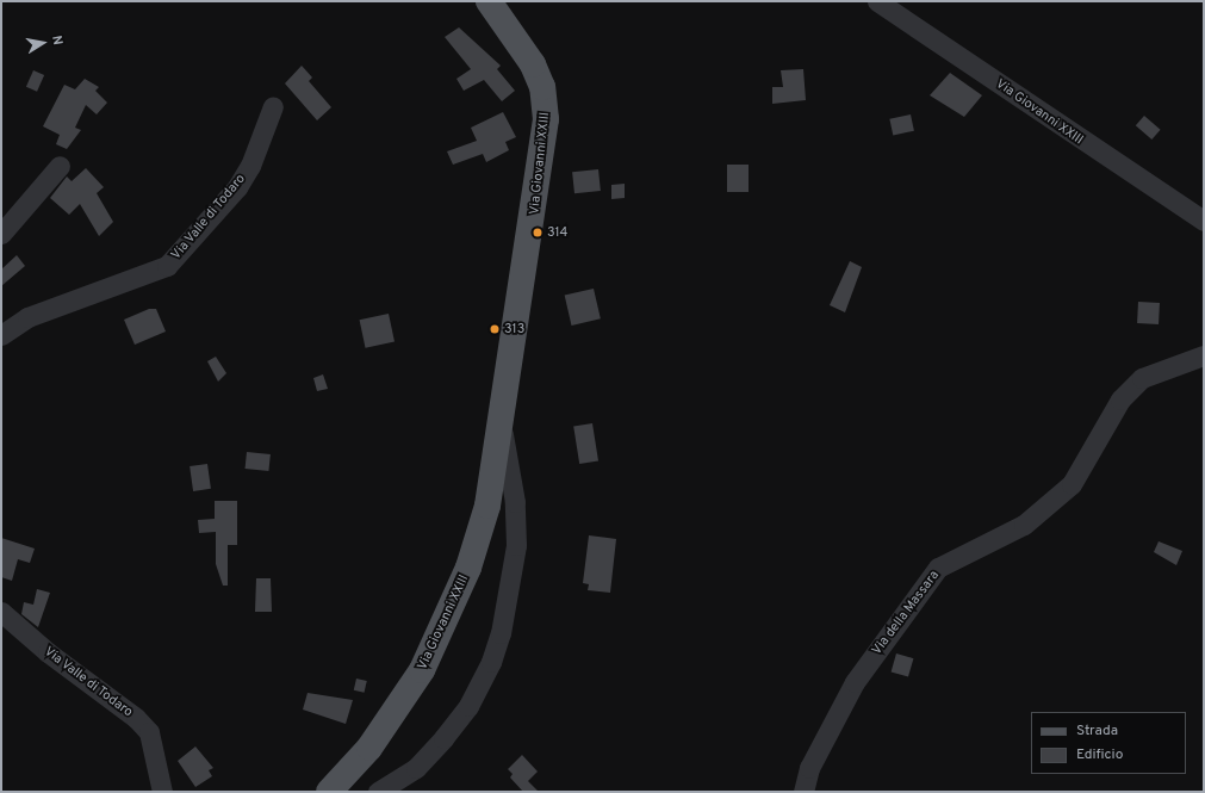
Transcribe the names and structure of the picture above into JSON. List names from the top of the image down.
{
  "streets": {
    "main road": ["Via Giovanni XXIII"],
    "street": ["Via Valle di Todaro", "Via della Massara"]
  },
  "places": ["314", "313"],
  "legend": ["Strada", "Edificio"],
  "north": "right"
}
